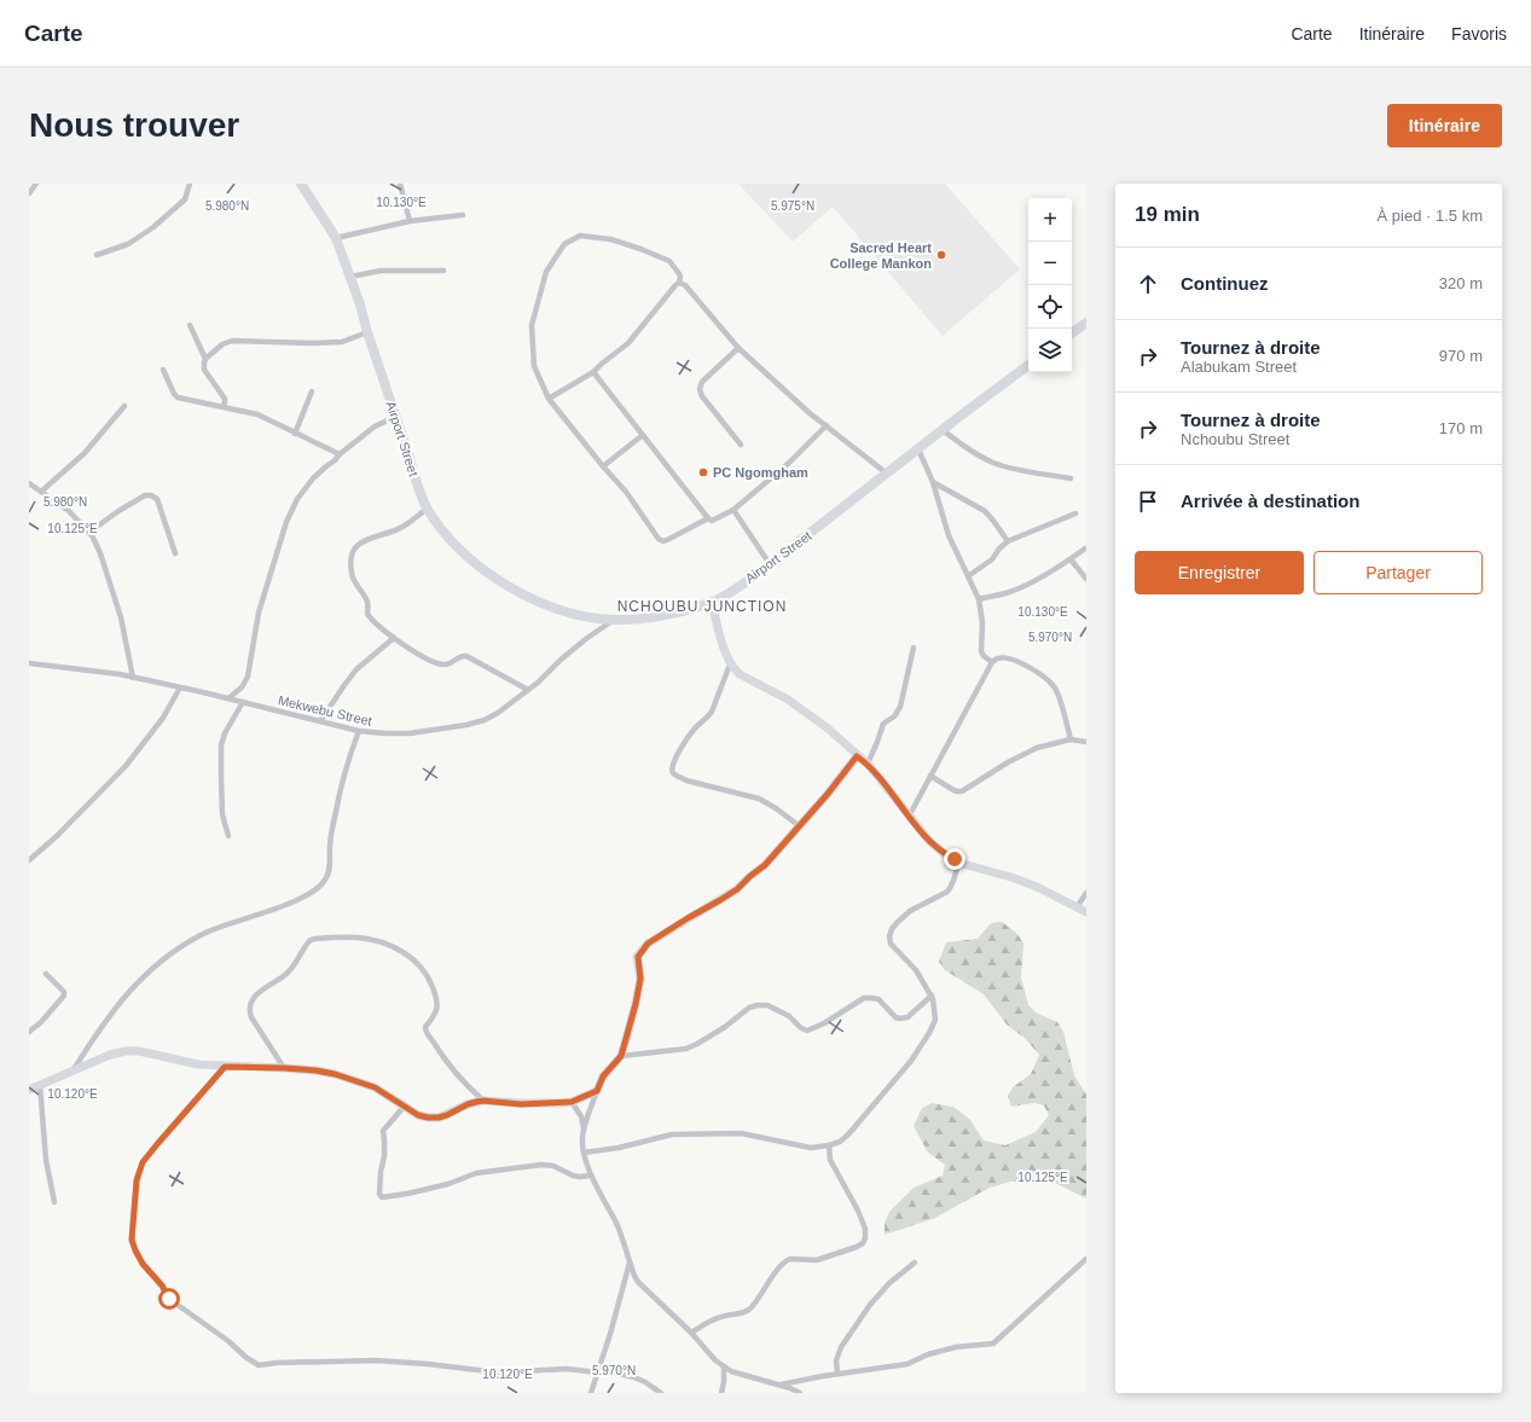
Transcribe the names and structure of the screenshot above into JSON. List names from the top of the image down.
{
  "streets": {
    "highway": ["Airport Street"],
    "street": ["Mekwebu Street"]
  },
  "crossings": [
    ["Airport Street", "Mekwebu Street"]
  ],
  "districts": ["NCHOUBU JUNCTION"],
  "places": ["Sacred Heart College Mankon", "PC Ngomgham"],
  "page": {
    "header": "Carte",
    "nav": ["Carte", "Itinéraire", "Favoris"],
    "buttons": [
      "Itinéraire",
      ["Enregistrer", "Partager"]
    ],
    "title": "Nous trouver",
    "heading": ["19 min", "À pied · 1.5 km"],
    "map_buttons": ["+", "−"],
    "list": [
      ["Continuez", "320 m"],
      ["Tournez à droite", "Alabukam Street", "970 m"],
      ["Tournez à droite", "Nchoubu Street", "170 m"],
      "Arrivée à destination"
    ]
  },
  "coordinates": [
    "10.130°E",
    "5.980°N",
    "5.975°N",
    "10.125°E",
    "5.970°N",
    "10.120°E"
  ]
}
